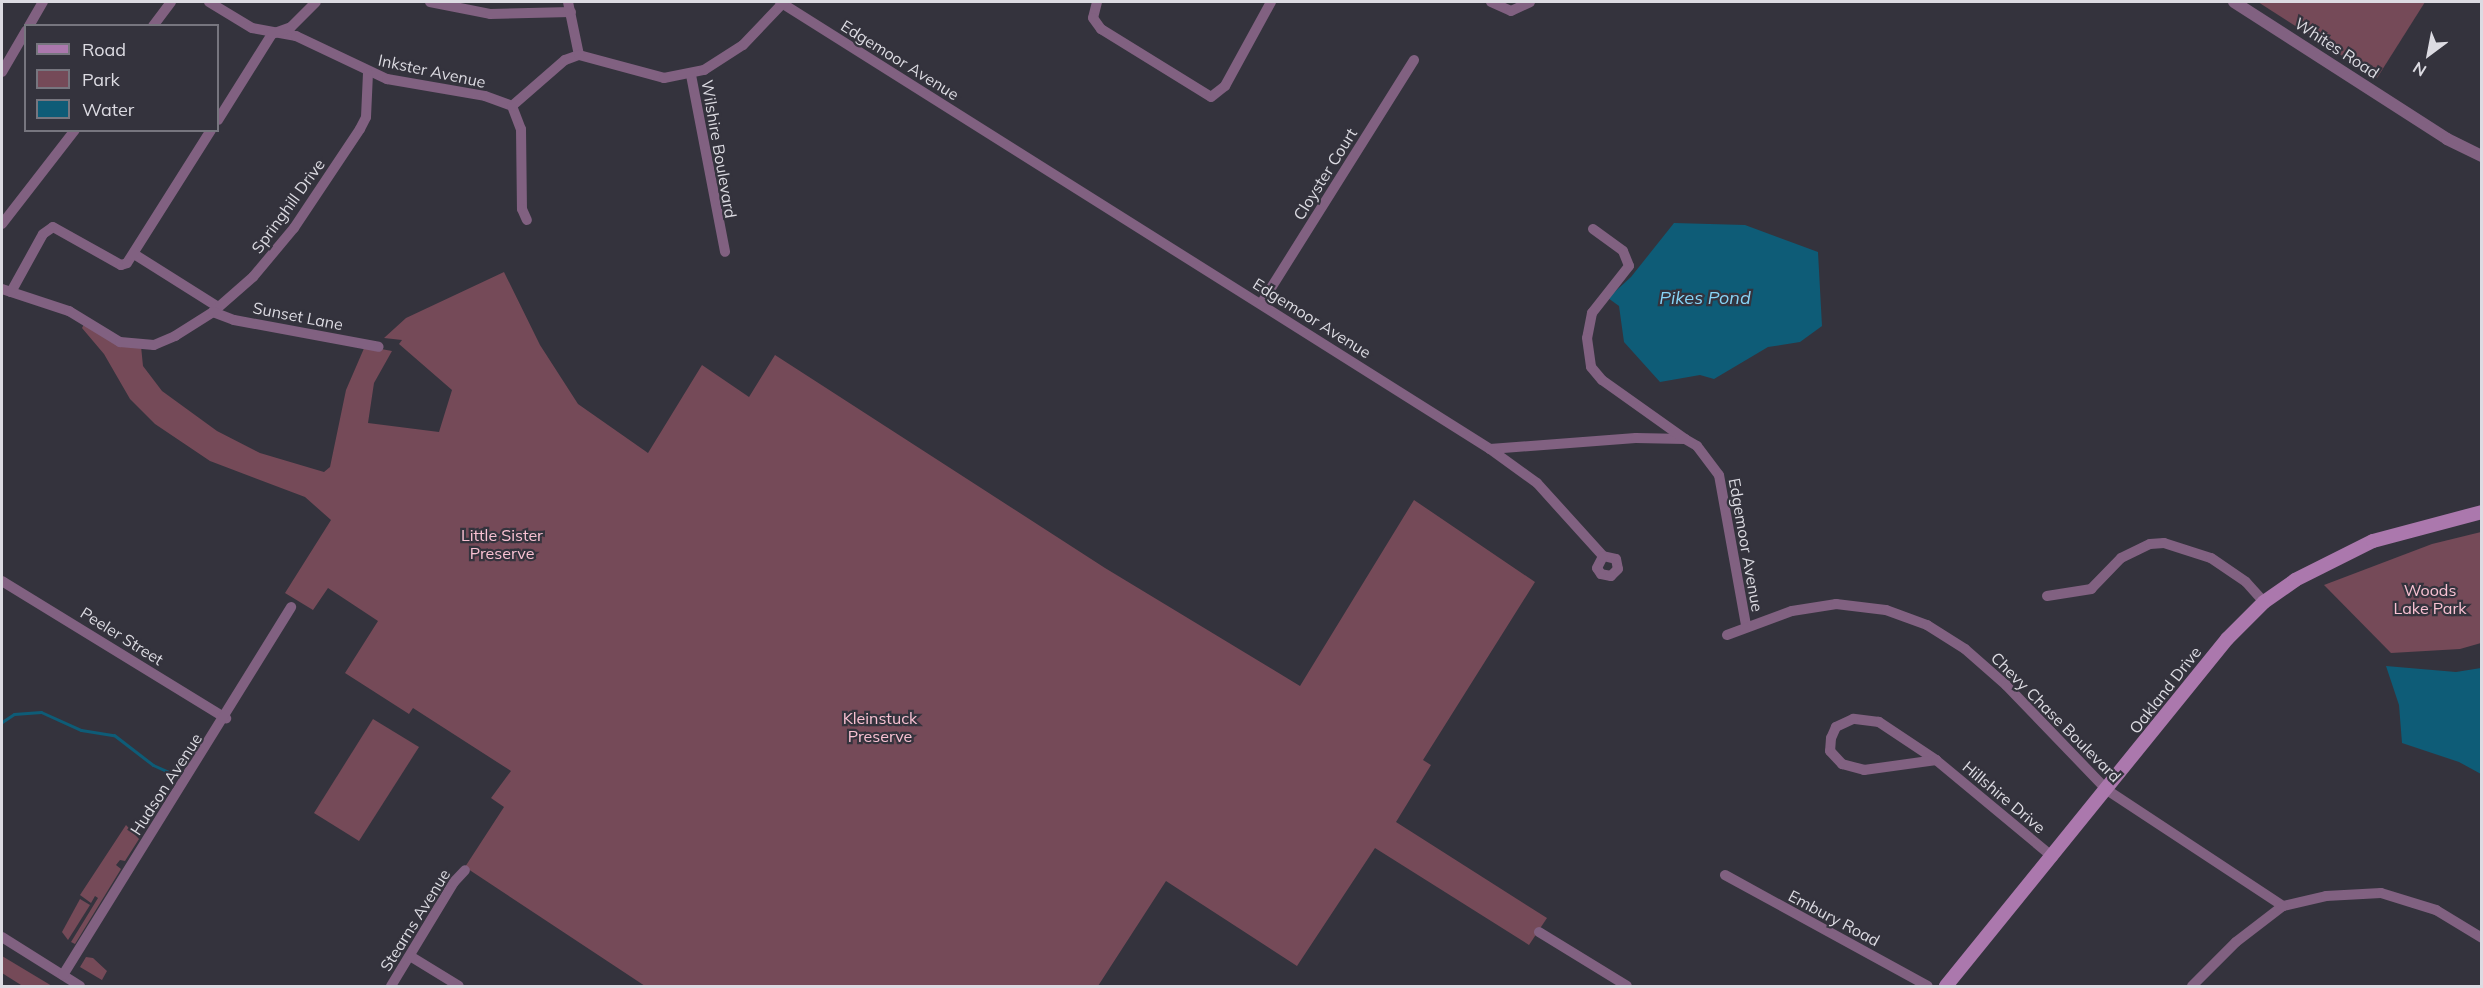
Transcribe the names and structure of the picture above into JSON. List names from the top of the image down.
{
  "streets": {
    "main road": ["Oakland Drive"],
    "street": [
      "Whites Road",
      "Edgemoor Avenue",
      "Inkster Avenue",
      "Wilshire Boulevard",
      "Cloyster Court",
      "Springhill Drive",
      "Sunset Lane",
      "Peeler Street",
      "Chevy Chase Boulevard",
      "Hudson Avenue",
      "Hillshire Drive",
      "Embury Road",
      "Stearns Avenue"
    ]
  },
  "crossings": [
    ["Edgemoor Avenue", "Cloyster Court"],
    ["Edgemoor Avenue", "Chevy Chase Boulevard"],
    ["Inkster Avenue", "Springhill Drive"],
    ["Springhill Drive", "Sunset Lane"],
    ["Peeler Street", "Hudson Avenue"],
    ["Oakland Drive", "Chevy Chase Boulevard"],
    ["Oakland Drive", "Hillshire Drive"]
  ],
  "water": ["Pikes Pond"],
  "parks": ["Little Sister Preserve", "Woods Lake Park", "Kleinstuck Preserve"],
  "legend": ["Road", "Park", "Water"],
  "north": "bottom left"
}
